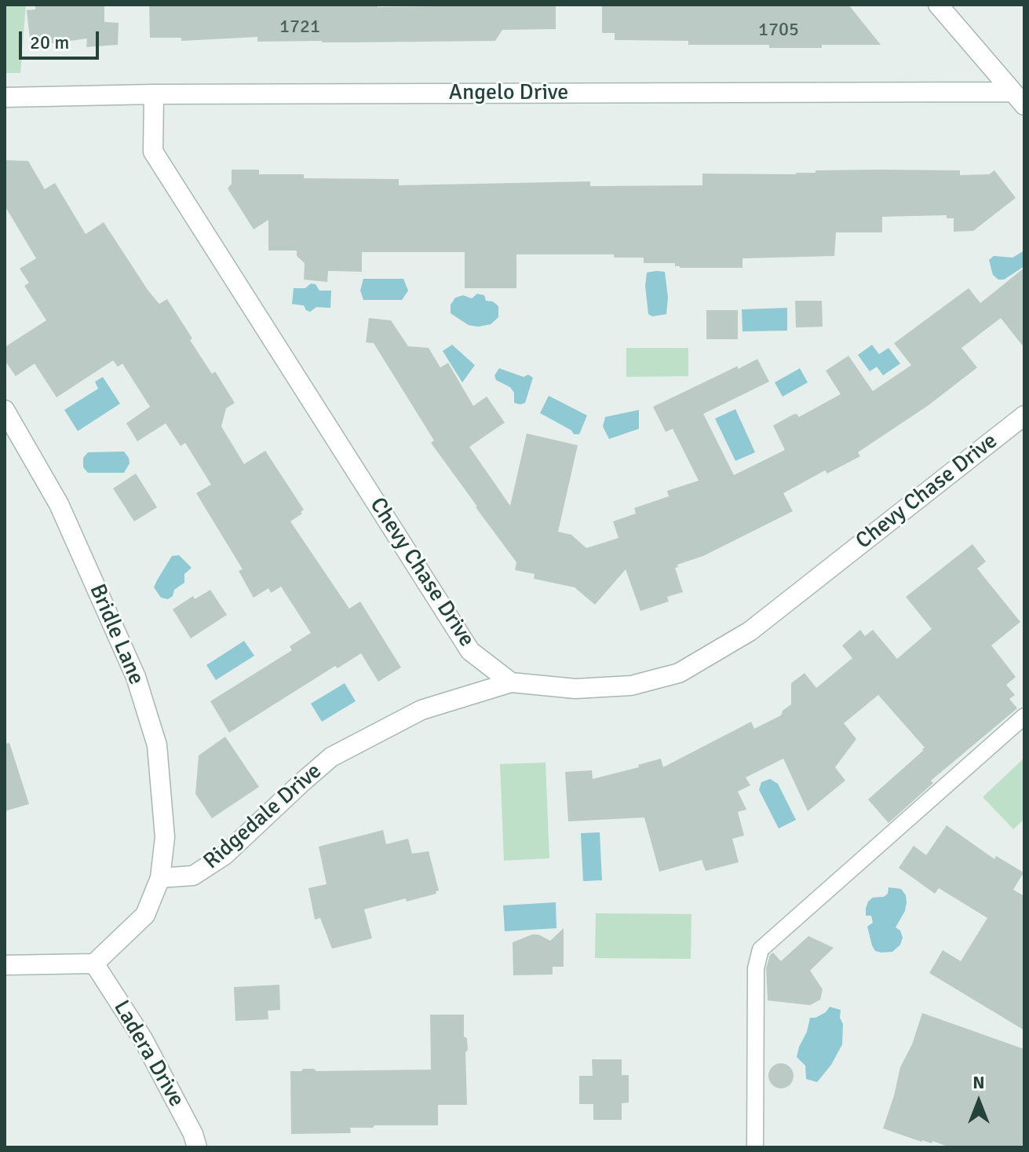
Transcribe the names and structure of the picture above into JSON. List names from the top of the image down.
{
  "streets": {
    "street": [
      "Angelo Drive",
      "Chevy Chase Drive",
      "Bridle Lane",
      "Ridgedale Drive",
      "Ladera Drive"
    ]
  },
  "crossings": [
    ["Angelo Drive", "Chevy Chase Drive"],
    ["Chevy Chase Drive", "Ridgedale Drive"],
    ["Bridle Lane", "Ridgedale Drive"]
  ],
  "house_numbers": ["1721", "1705"],
  "scale_bar": "20 m",
  "north": "top"
}
